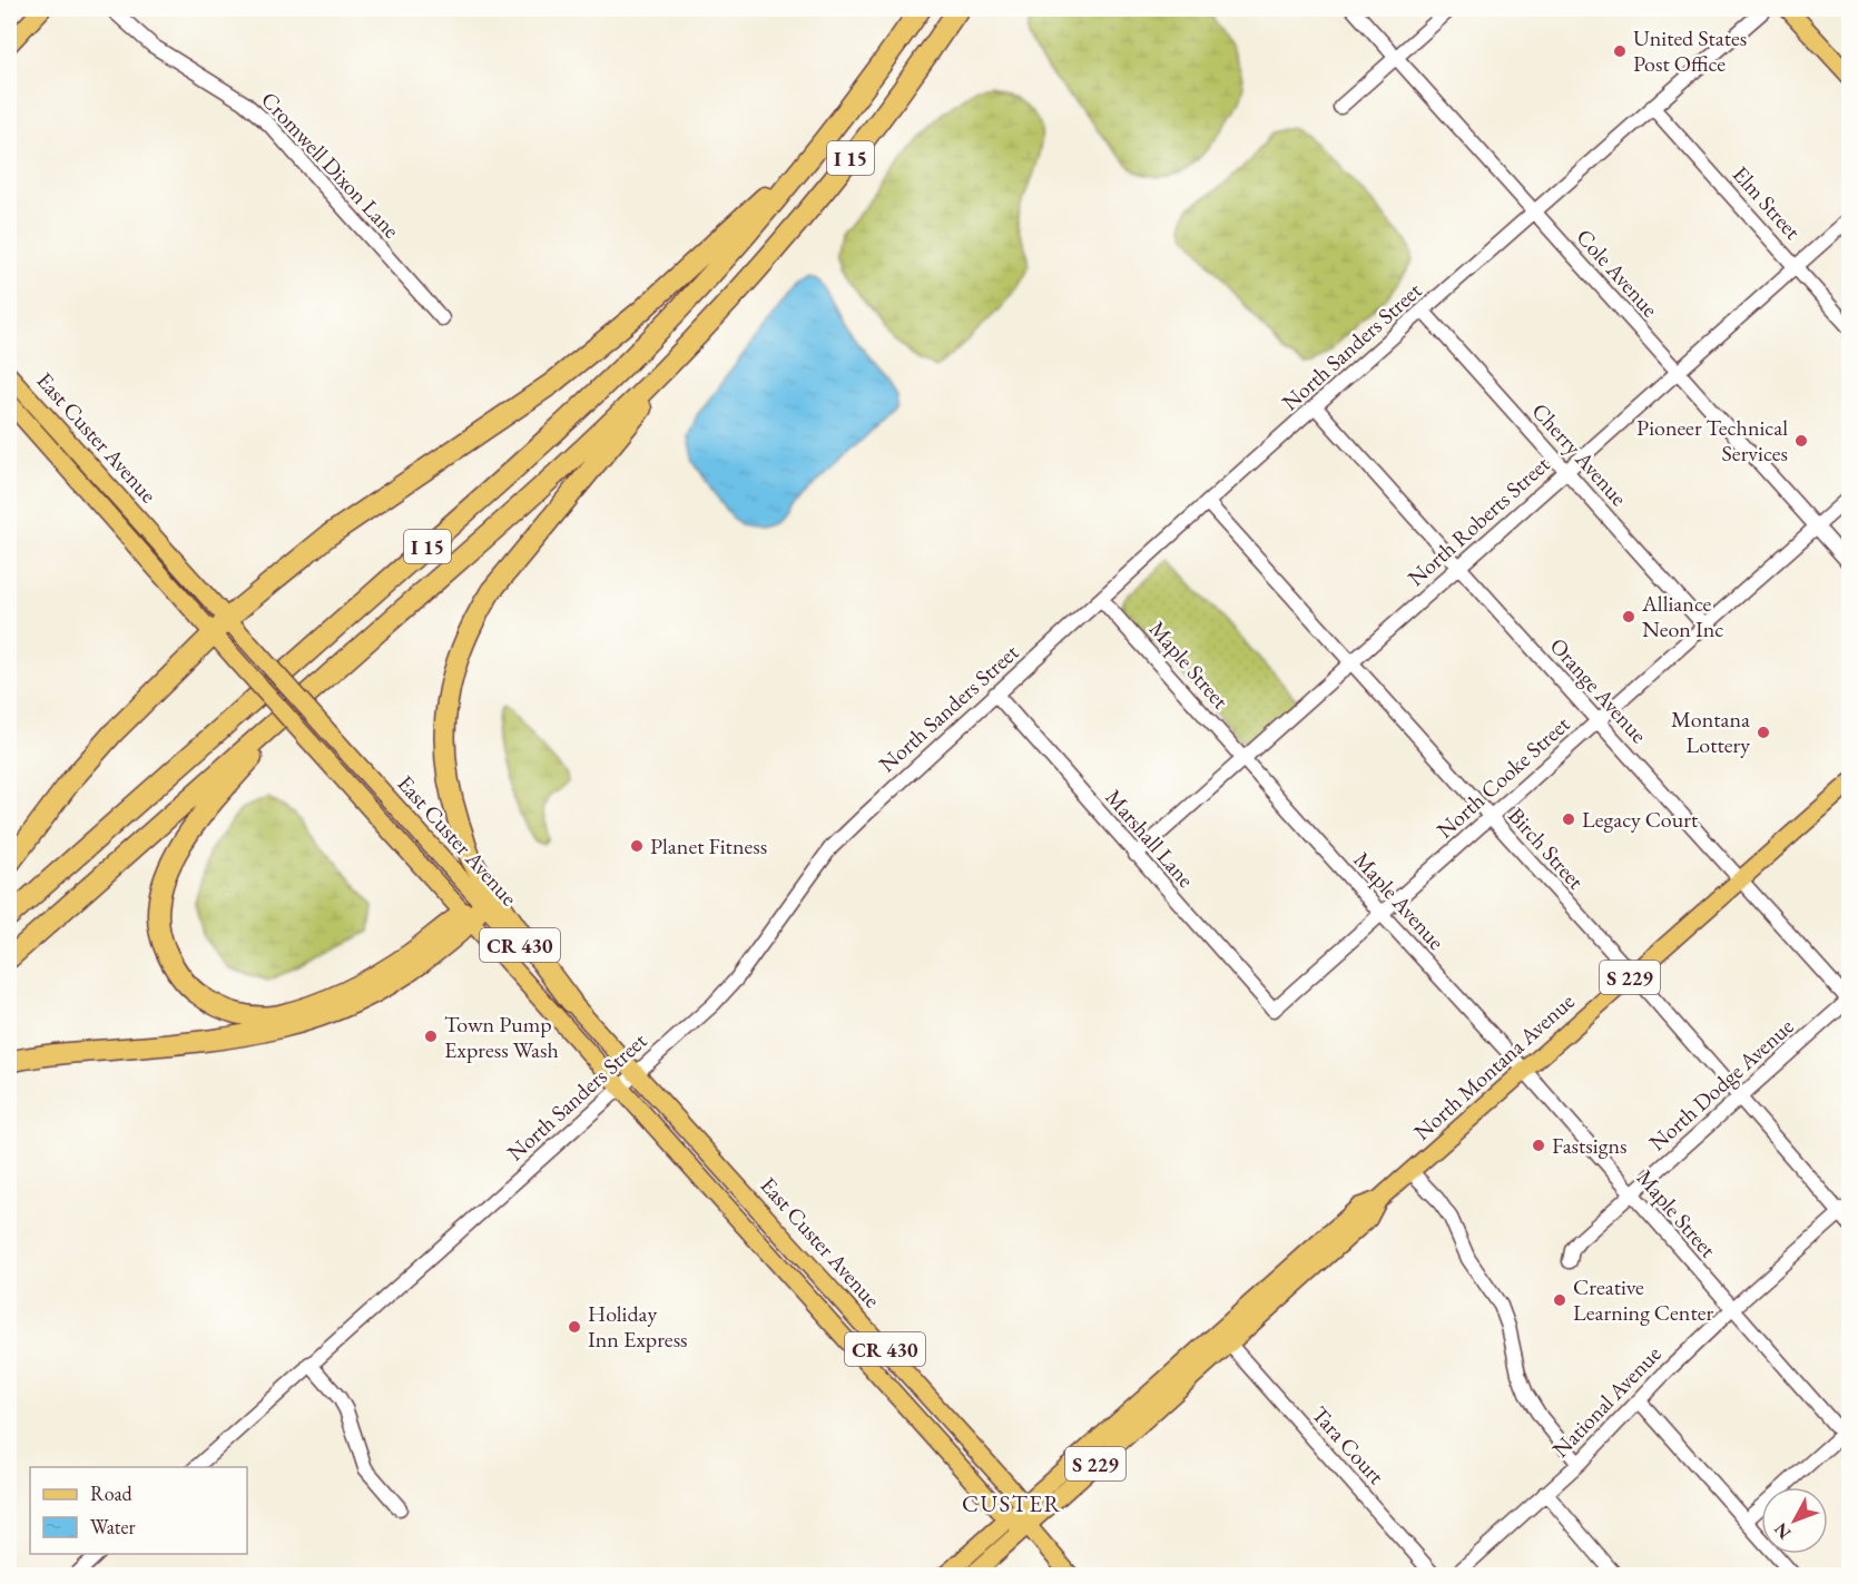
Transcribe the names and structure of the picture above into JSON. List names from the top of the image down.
{
  "streets": {
    "highway": ["I 15"],
    "main road": [
      "East Custer Avenue",
      "CR 430",
      "S 229",
      "North Montana Avenue"
    ],
    "street": [
      "Cromwell Dixon Lane",
      "Elm Street",
      "Cole Avenue",
      "North Sanders Street",
      "Cherry Avenue",
      "North Roberts Street",
      "Maple Street",
      "Orange Avenue",
      "North Cooke Street",
      "Marshall Lane",
      "Birch Street",
      "Maple Avenue",
      "North Dodge Avenue",
      "National Avenue",
      "Tara Court"
    ]
  },
  "crossings": [
    ["Elm Street", "North Sanders Street"],
    ["Elm Street", "North Roberts Street"],
    ["Cole Avenue", "North Sanders Street"],
    ["Cole Avenue", "North Roberts Street"],
    ["Cole Avenue", "North Cooke Street"],
    ["North Sanders Street", "East Custer Avenue"],
    ["North Sanders Street", "Cherry Avenue"],
    ["North Sanders Street", "Maple Street"],
    ["North Sanders Street", "Orange Avenue"],
    ["North Sanders Street", "Marshall Lane"],
    ["North Sanders Street", "Birch Street"],
    ["East Custer Avenue", "North Montana Avenue"],
    ["Cherry Avenue", "North Roberts Street"],
    ["Cherry Avenue", "North Cooke Street"],
    ["North Roberts Street", "Maple Street"],
    ["North Roberts Street", "Orange Avenue"],
    ["North Roberts Street", "Marshall Lane"],
    ["North Roberts Street", "Birch Street"],
    ["North Roberts Street", "Maple Avenue"],
    ["Maple Street", "Maple Avenue"],
    ["Maple Street", "North Montana Avenue"],
    ["Maple Street", "North Dodge Avenue"],
    ["Maple Street", "National Avenue"],
    ["Orange Avenue", "North Cooke Street"],
    ["Orange Avenue", "North Montana Avenue"],
    ["Orange Avenue", "North Dodge Avenue"],
    ["North Cooke Street", "Marshall Lane"],
    ["North Cooke Street", "Birch Street"],
    ["North Cooke Street", "Maple Avenue"],
    ["Birch Street", "North Montana Avenue"],
    ["Birch Street", "North Dodge Avenue"],
    ["Birch Street", "National Avenue"],
    ["Maple Avenue", "North Montana Avenue"],
    ["North Montana Avenue", "Tara Court"]
  ],
  "districts": ["CUSTER"],
  "places": [
    "United States Post Office",
    "Pioneer Technical Services",
    "Alliance Neon Inc",
    "Montana Lottery",
    "Legacy Court",
    "Planet Fitness",
    "Town Pump Express Wash",
    "Fastsigns",
    "Creative Learning Center",
    "Holiday Inn Express"
  ],
  "legend": ["Road", "Water"],
  "north": "bottom left"
}
